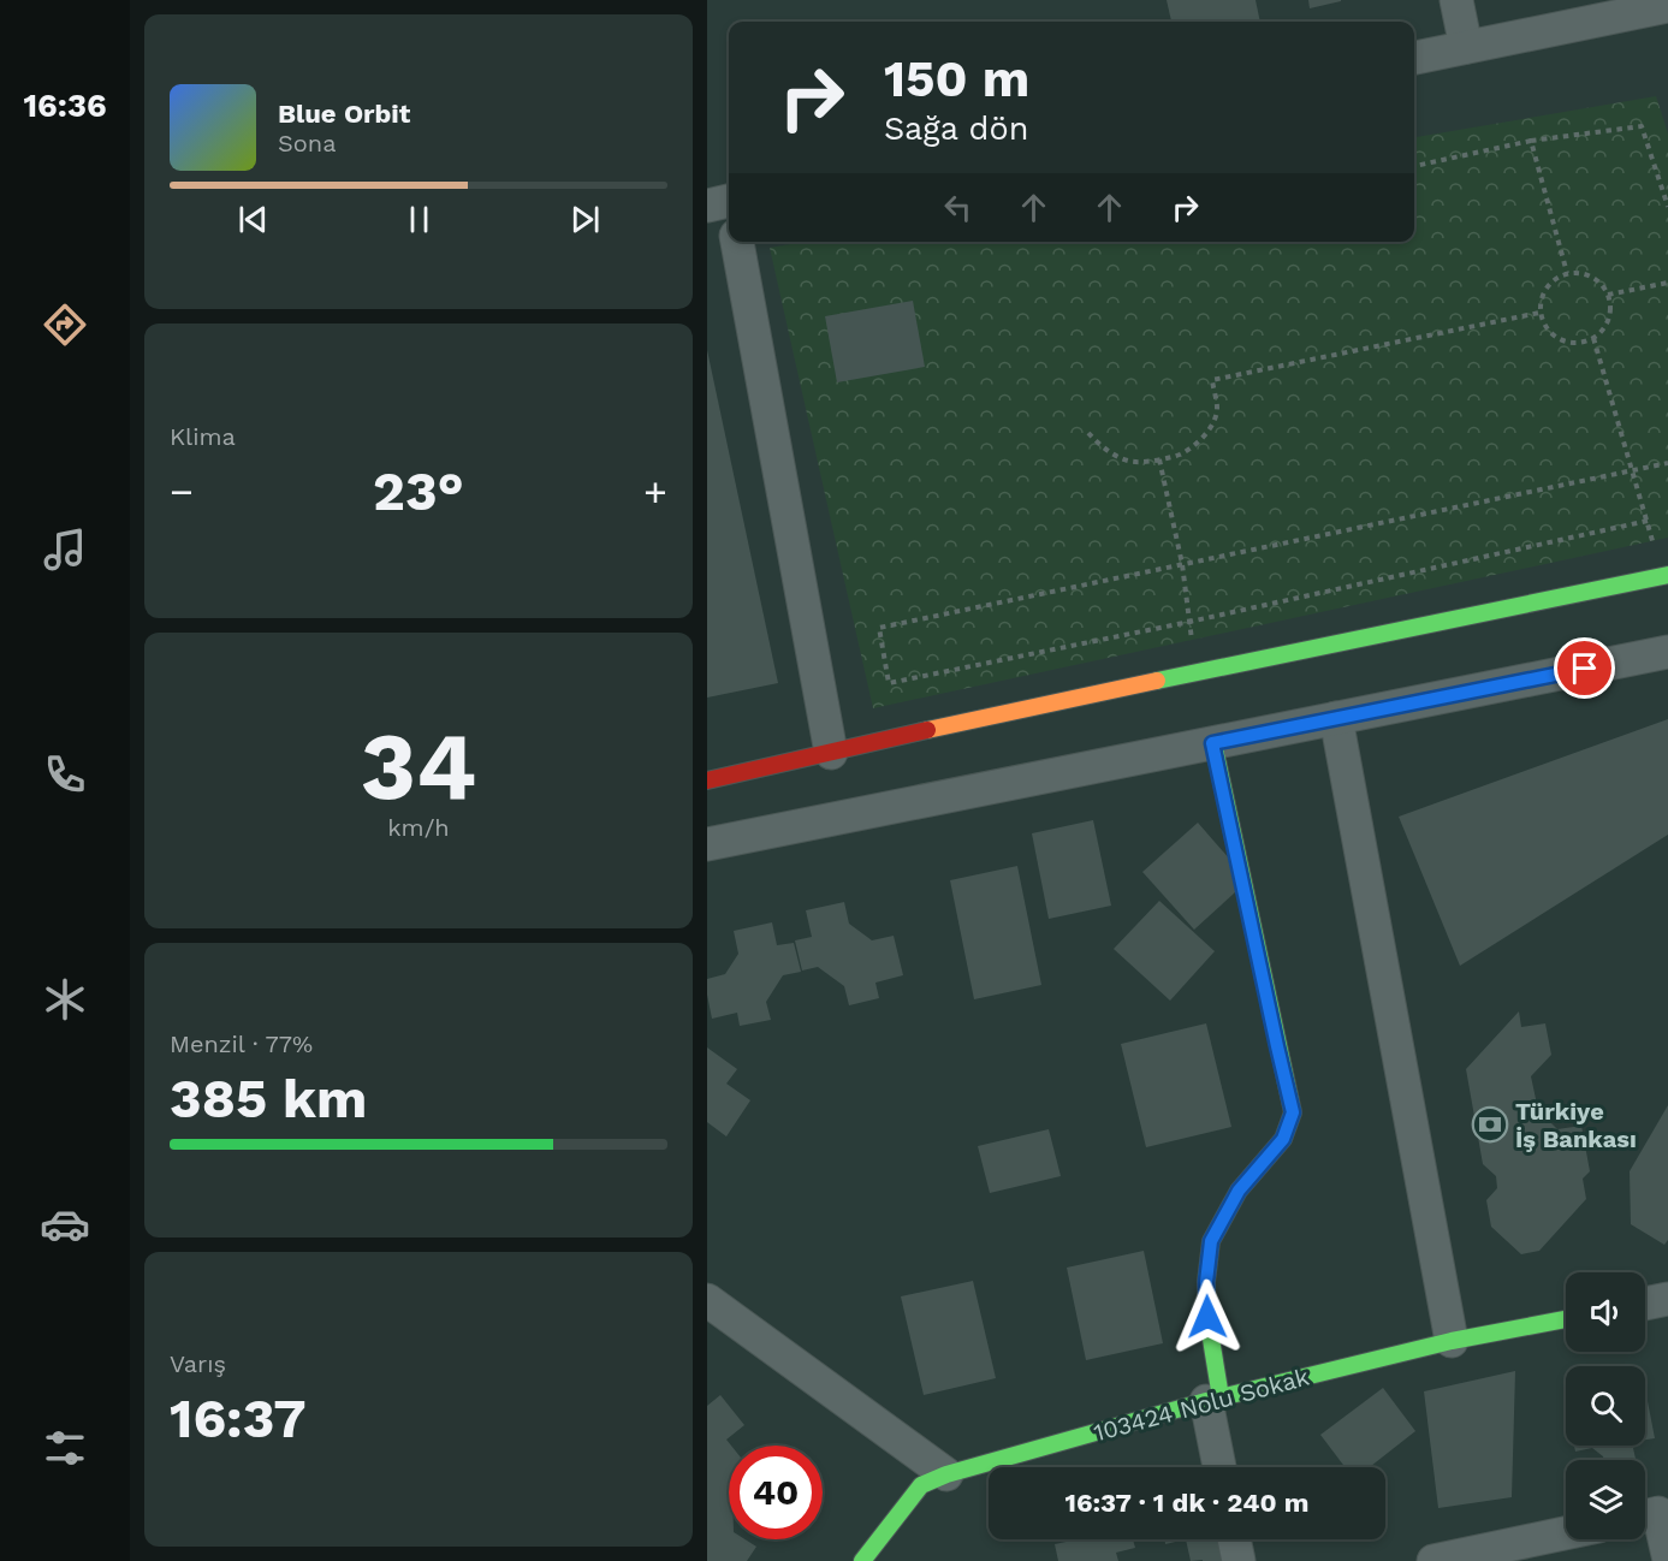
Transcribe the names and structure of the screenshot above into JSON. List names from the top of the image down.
{
  "streets": {
    "street": ["103424 Nolu Sokak"]
  },
  "places": {
    "bank": ["Türkiye İş Bankası"]
  },
  "page": {
    "tabs": "16:36",
    "turn": ["150 m", "Sağa dön"],
    "song": ["Blue Orbit", "Sona"],
    "tile": [
      "Klima",
      ["34", "km/h"],
      ["Menzil · 77%", "385 km"],
      ["Varış", "16:37"]
    ],
    "heat": ["−", "23°", "+"],
    "limit": "40",
    "trip": "16:37 · 1 dk · 240 m"
  }
}
